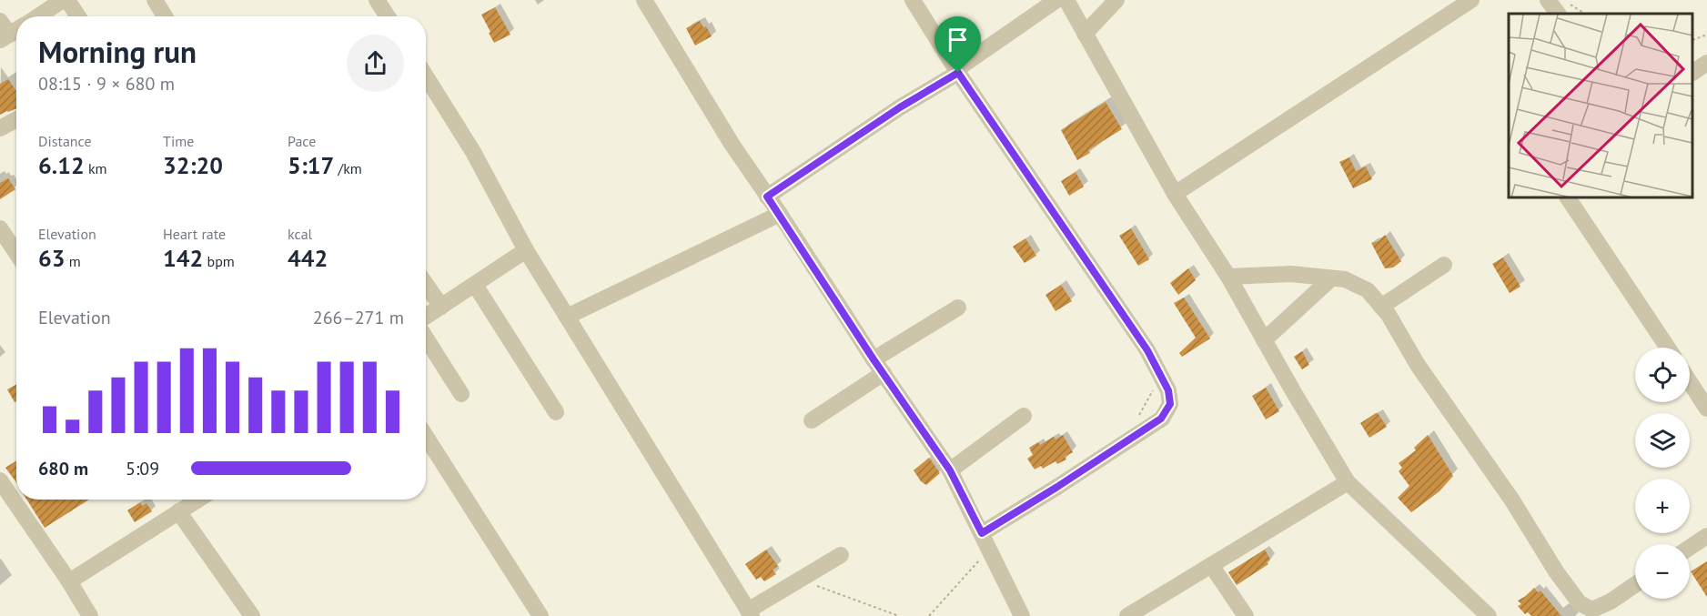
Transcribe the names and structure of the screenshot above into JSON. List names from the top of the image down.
{
  "page": {
    "heading": ["Morning run", "08:15 · 9 × 680 m"],
    "stats": [
      ["Distance", "6.12 km"],
      ["Time", "32:20"],
      ["Pace", "5:17 /km"],
      ["Elevation", "63 m"],
      ["Heart rate", "142 bpm"],
      ["kcal", "442"]
    ],
    "chart": ["Elevation", "266–271 m"],
    "map_buttons": ["+", "−"],
    "list": [
      {
        "name": "680 m",
        "note": "5:09"
      }
    ]
  }
}
